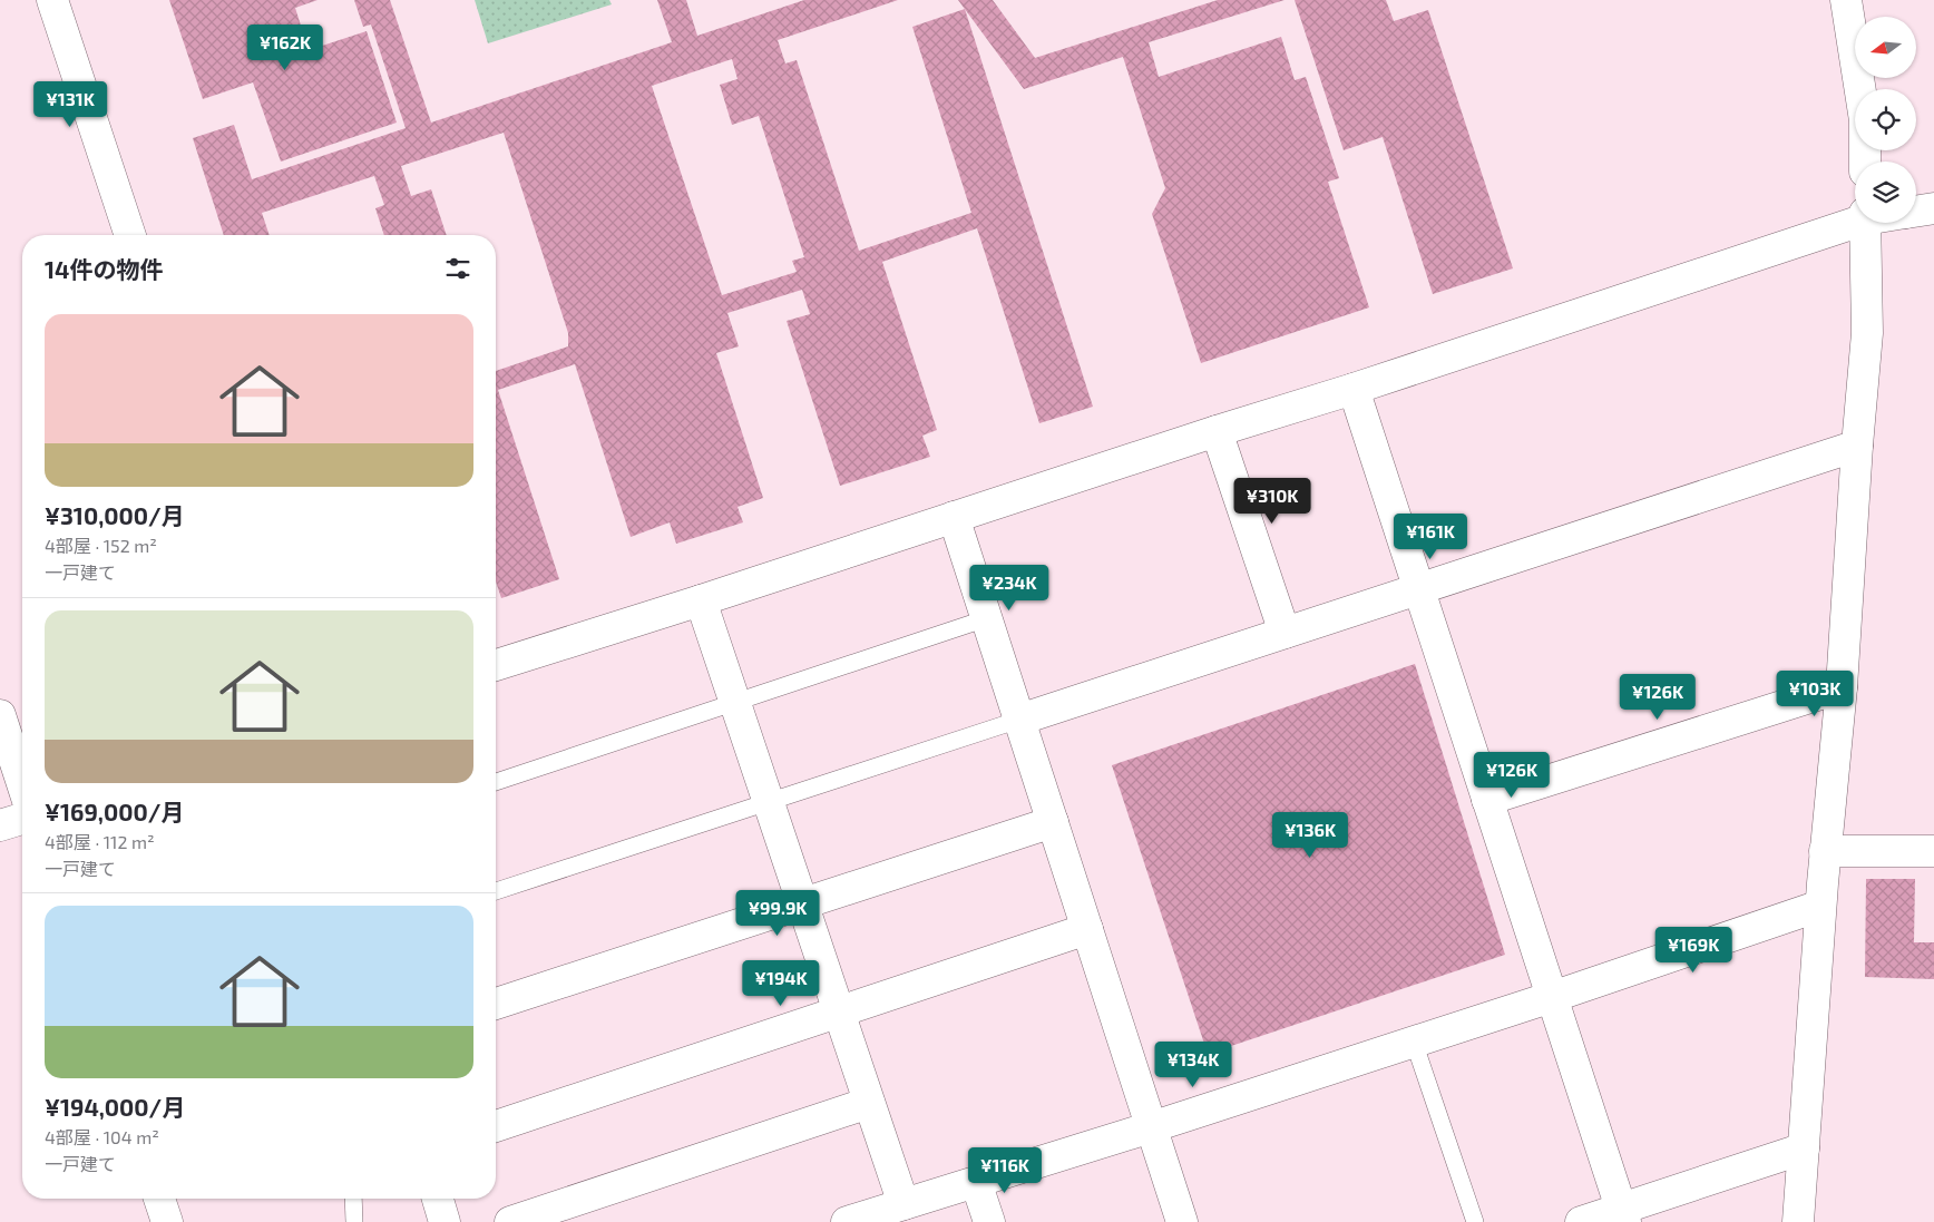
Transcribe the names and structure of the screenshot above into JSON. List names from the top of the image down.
{
  "north": "left",
  "page": {
    "price": [
      "¥162K",
      "¥131K",
      "¥310K",
      "¥161K",
      "¥234K",
      "¥103K",
      "¥126K",
      "¥126K",
      "¥136K",
      "¥99.9K",
      "¥169K",
      "¥194K",
      "¥134K",
      "¥116K"
    ],
    "heading": "14件の物件",
    "list": [
      {
        "name": "¥310,000/月",
        "note": "4部屋 · 152 m² · 一戸建て"
      },
      {
        "name": "¥169,000/月",
        "note": "4部屋 · 112 m² · 一戸建て"
      },
      {
        "name": "¥194,000/月",
        "note": "4部屋 · 104 m² · 一戸建て"
      }
    ]
  }
}
